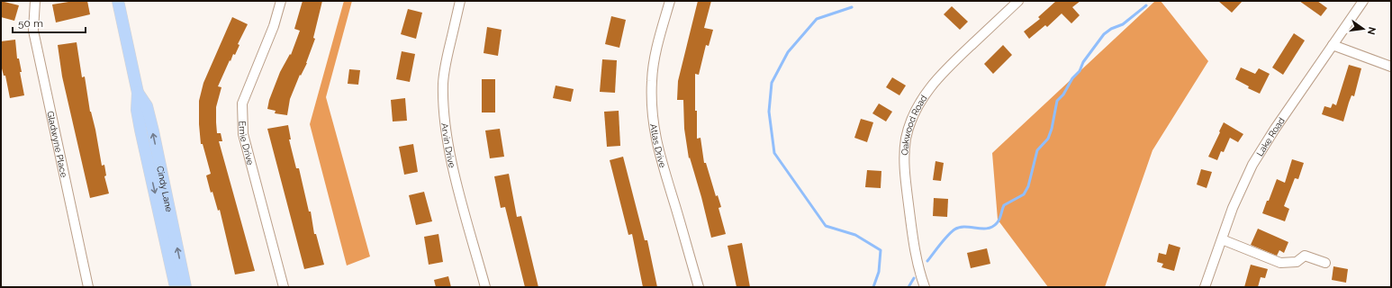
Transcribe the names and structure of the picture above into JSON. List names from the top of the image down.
{
  "streets": {
    "main road": ["Cindy Lane"],
    "street": [
      "Oakwood Road",
      "Lake Road",
      "Ernie Drive",
      "Gladwyne Place",
      "Arvin Drive",
      "Atlas Drive"
    ]
  },
  "scale_bar": "50 m",
  "north": "right"
}
